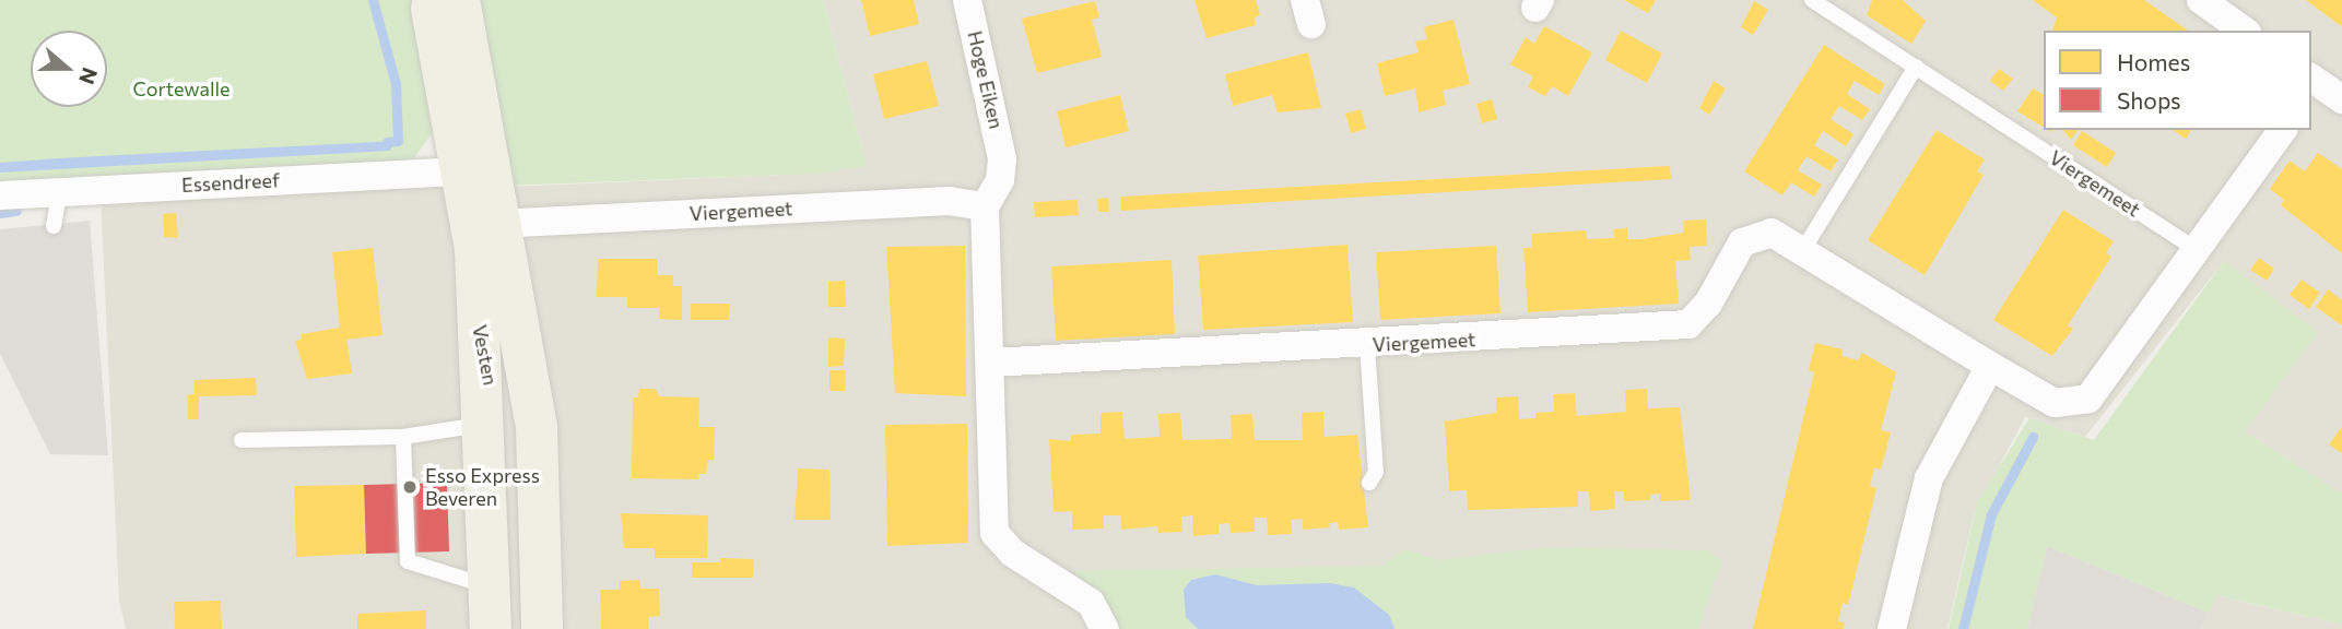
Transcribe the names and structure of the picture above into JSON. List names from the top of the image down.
{
  "streets": {
    "main road": ["Vesten"],
    "street": ["Hoge Eiken", "Essendreef", "Viergemeet"]
  },
  "crossings": [
    ["Hoge Eiken", "Viergemeet"],
    ["Viergemeet", "Vesten"]
  ],
  "parks": ["Cortewalle"],
  "places": ["Esso Express Beveren"],
  "legend": ["Homes", "Shops"],
  "north": "right"
}
